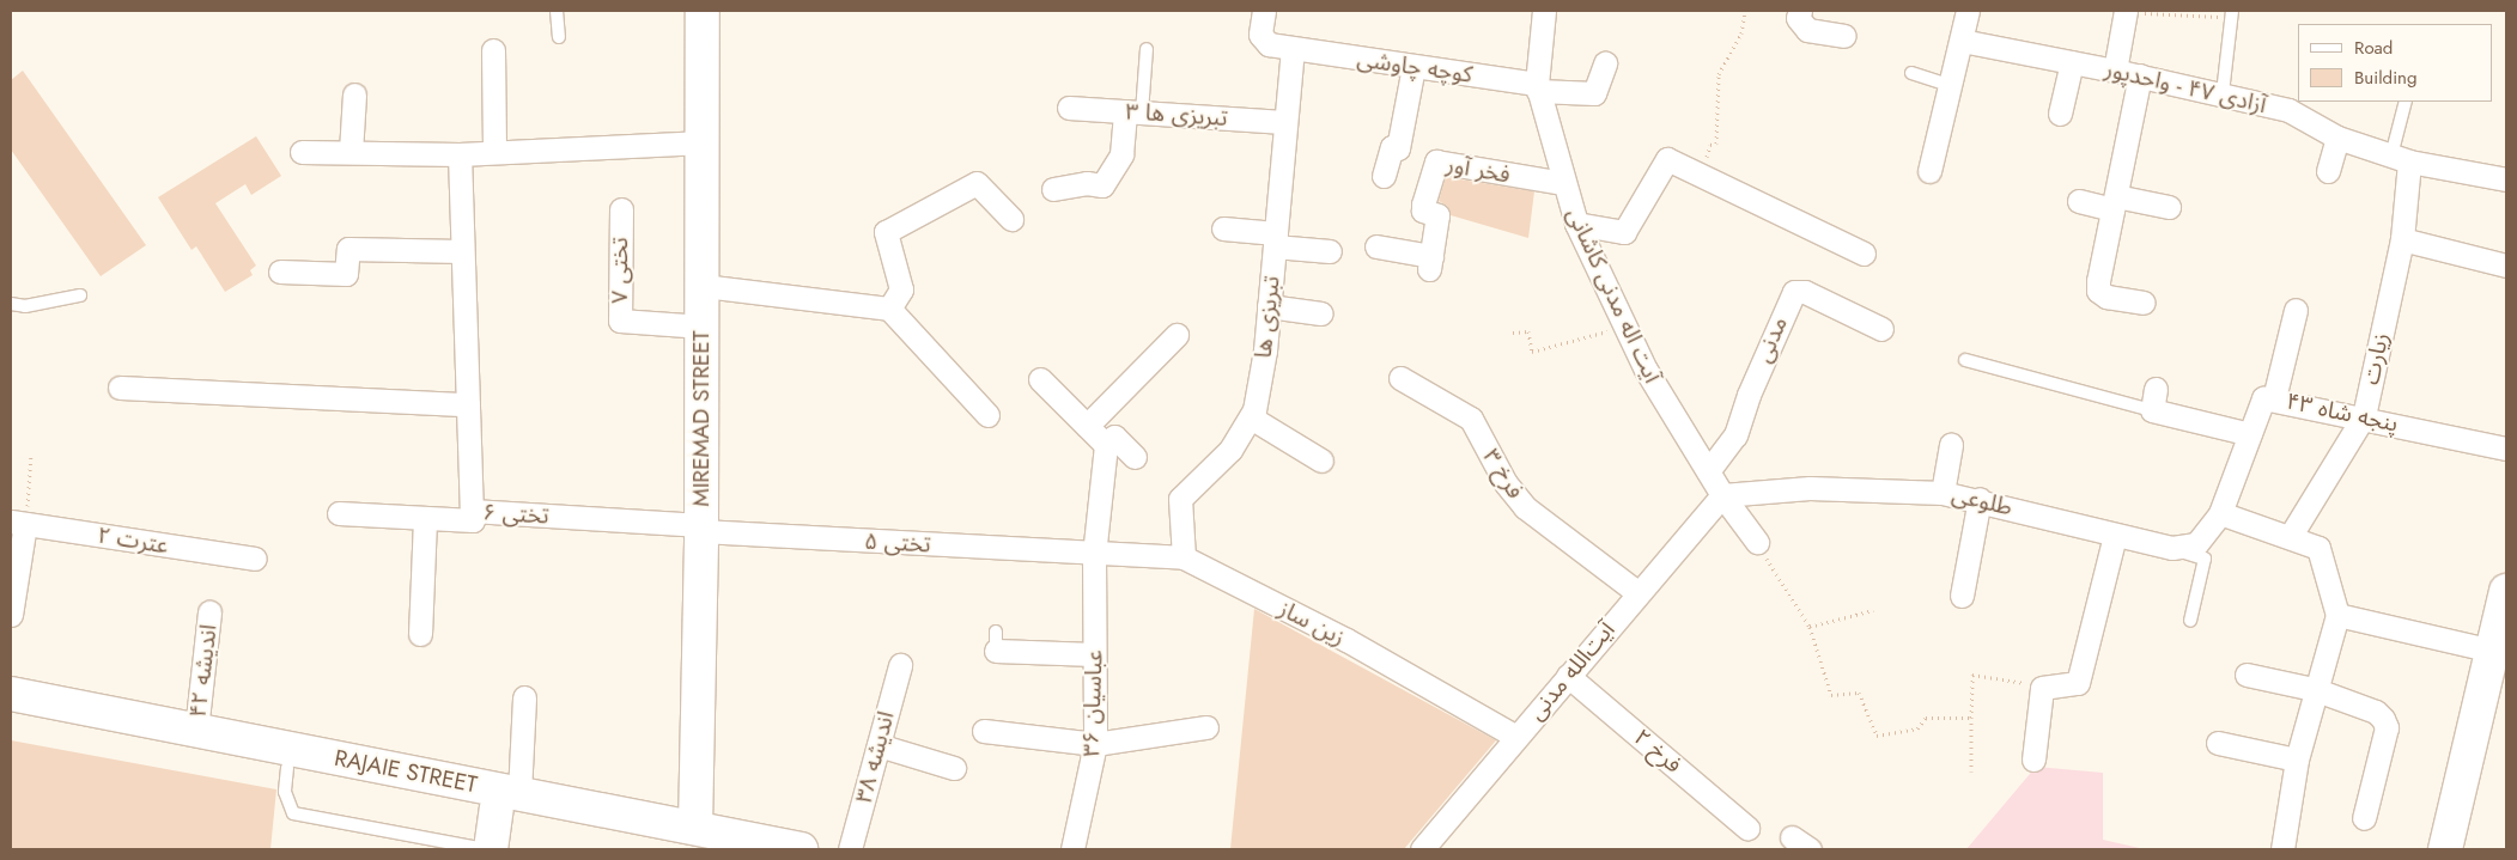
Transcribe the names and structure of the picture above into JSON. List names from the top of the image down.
{
  "streets": {
    "main road": ["MIREMAD STREET", "RAJAIE STREET"],
    "street": [
      "کوچه چاوشی",
      "آزادی ۴۷ - واحدپور",
      "تبریزی ها ۳",
      "فخر آور",
      "تختی ۷",
      "آیت اله مدنی کاشانی",
      "تبریزی ها",
      "مدنی",
      "زیارت",
      "پنجه شاه ۴۳",
      "فرخ ۳",
      "طلوعی",
      "تختی ۶",
      "عترت ۲",
      "تختی ۵",
      "زین ساز",
      "اندیشه ۴۲",
      "آیت‌الله مدنی",
      "عباسیان ۳۶",
      "فرخ ۲",
      "اندیشه ۳۸"
    ]
  },
  "crossings": [
    ["کوچه چاوشی", "آیت اله مدنی کاشانی"],
    ["کوچه چاوشی", "تبریزی ها"],
    ["آزادی ۴۷ - واحدپور", "زیارت"],
    ["تبریزی ها ۳", "تبریزی ها"],
    ["فخر آور", "آیت اله مدنی کاشانی"],
    ["تختی ۷", "MIREMAD STREET"],
    ["آیت اله مدنی کاشانی", "مدنی"],
    ["آیت اله مدنی کاشانی", "طلوعی"],
    ["آیت اله مدنی کاشانی", "آیت‌الله مدنی"],
    ["تبریزی ها", "زین ساز"],
    ["زیارت", "پنجه شاه ۴۳"],
    ["پنجه شاه ۴۳", "طلوعی"],
    ["MIREMAD STREET", "تختی ۶"],
    ["MIREMAD STREET", "تختی ۵"],
    ["MIREMAD STREET", "RAJAIE STREET"],
    ["فرخ ۳", "آیت‌الله مدنی"],
    ["طلوعی", "آیت‌الله مدنی"],
    ["تختی ۶", "تختی ۵"],
    ["تختی ۵", "زین ساز"],
    ["تختی ۵", "عباسیان ۳۶"],
    ["زین ساز", "آیت‌الله مدنی"],
    ["زین ساز", "عباسیان ۳۶"],
    ["اندیشه ۴۲", "RAJAIE STREET"],
    ["آیت‌الله مدنی", "فرخ ۲"]
  ],
  "legend": ["Road", "Building"]
}
